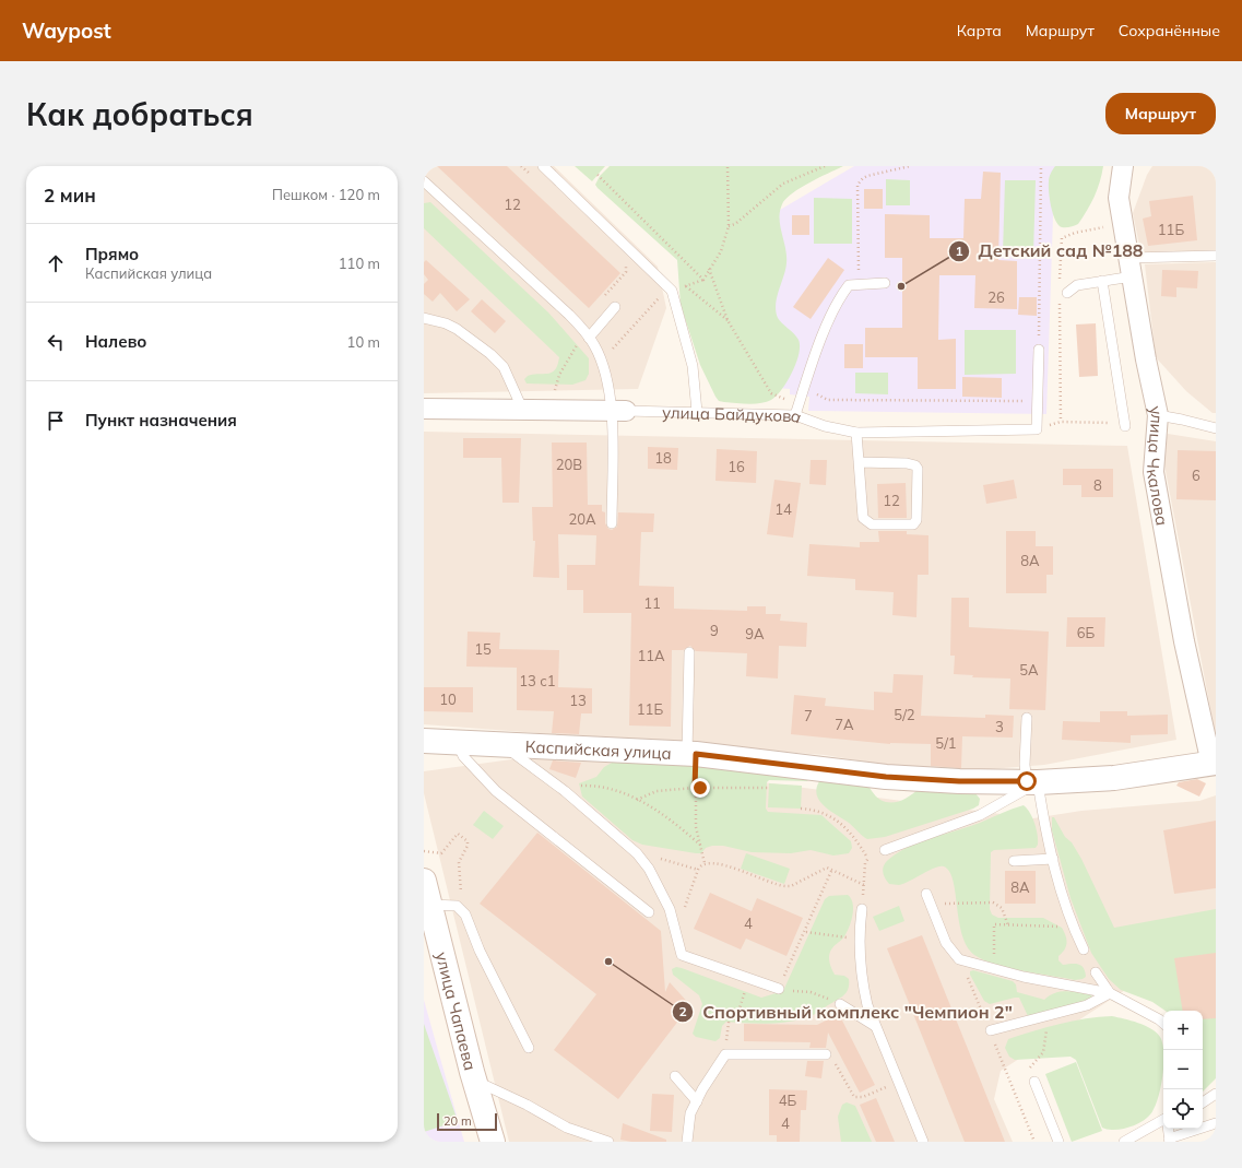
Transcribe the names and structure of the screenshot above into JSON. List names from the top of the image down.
{
  "streets": {
    "street": [
      "улица Байдукова",
      "улица Чкалова",
      "Каспийская улица",
      "улица Чапаева"
    ]
  },
  "crossings": [
    ["улица Чкалова", "Каспийская улица"]
  ],
  "places": ["Детский сад №188", "Спортивный комплекс \"Чемпион 2\""],
  "house_numbers": [
    "12",
    "11Б",
    "26",
    "18",
    "20В",
    "16",
    "6",
    "8",
    "12",
    "14",
    "20А",
    "8А",
    "11",
    "9",
    "6Б",
    "9А",
    "15",
    "11А",
    "5А",
    "13 с1",
    "10",
    "13",
    "11Б",
    "5/2",
    "7",
    "7А",
    "3",
    "5/1",
    "8А",
    "4",
    "4Б",
    "4"
  ],
  "scale_bar": "20 m",
  "page": {
    "header": "Waypost",
    "nav": ["Карта", "Маршрут", "Сохранённые"],
    "buttons": "Маршрут",
    "title": "Как добраться",
    "heading": ["2 мин", "Пешком · 120 m"],
    "list": [
      ["Прямо", "Каспийская улица", "110 m"],
      ["Налево", "10 m"],
      "Пункт назначения"
    ],
    "map_buttons": ["+", "−"],
    "scale": "20 m"
  }
}
